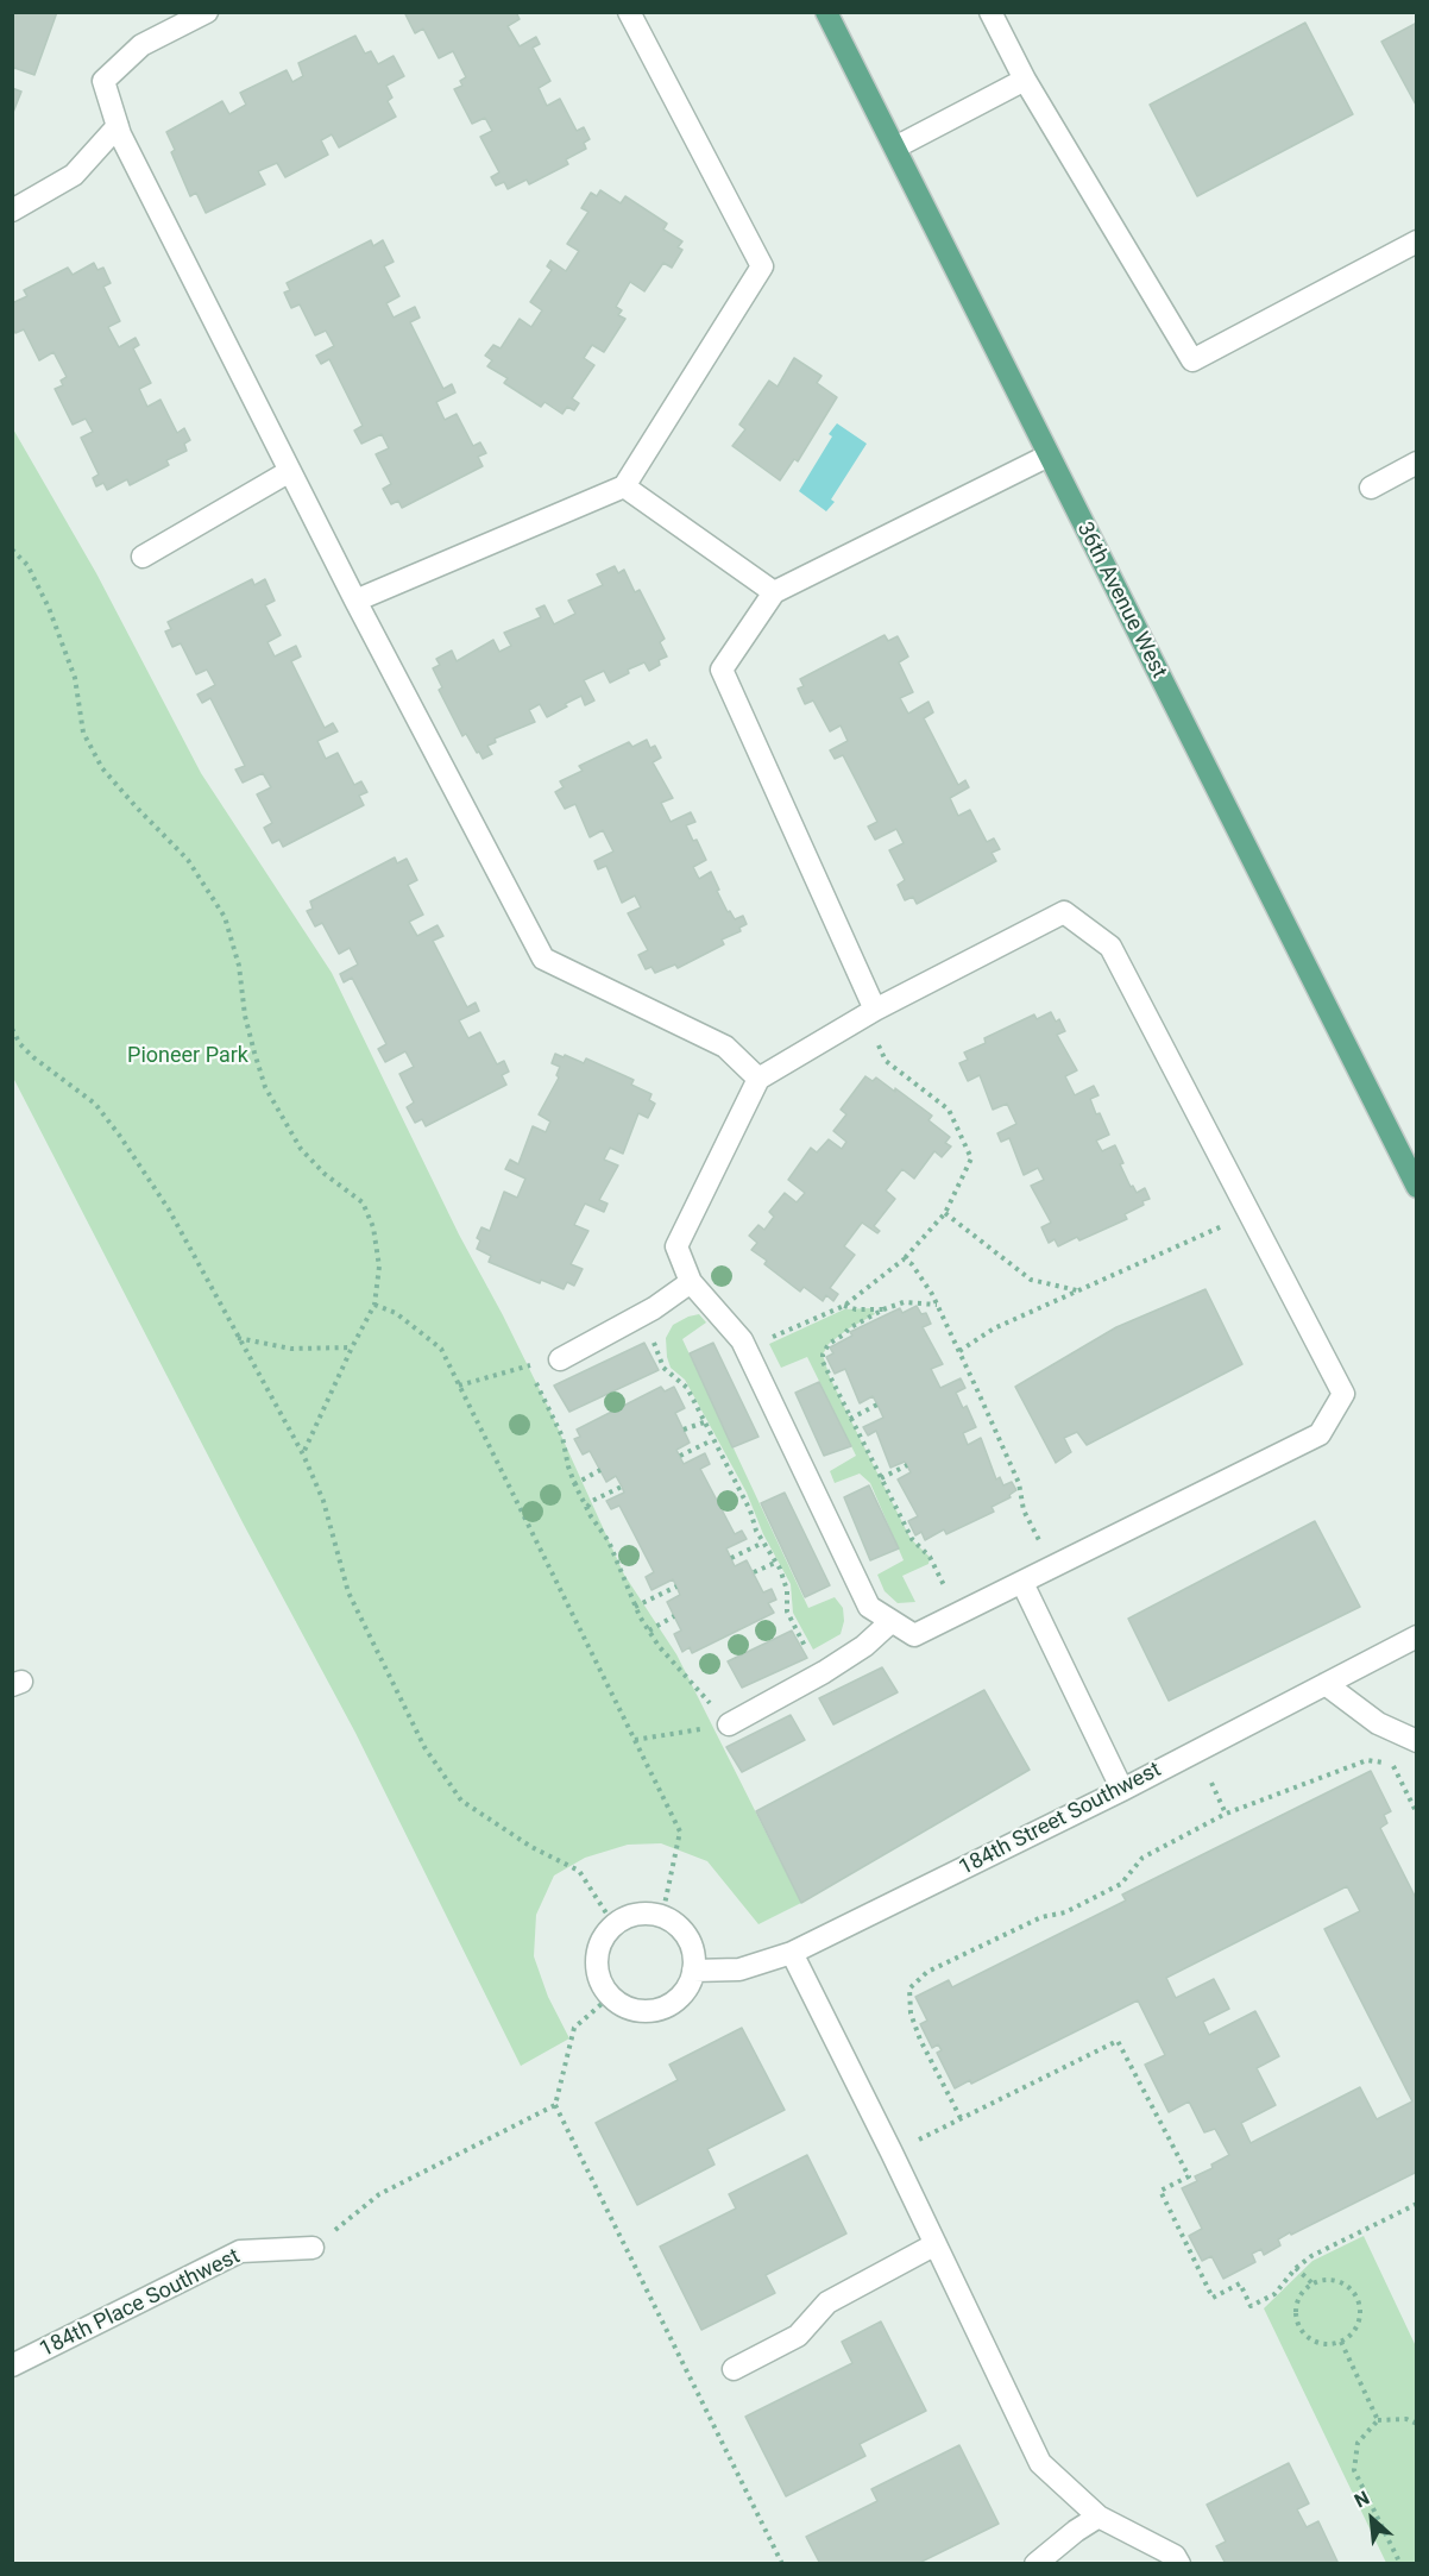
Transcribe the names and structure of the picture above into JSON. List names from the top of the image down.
{
  "streets": {
    "main road": ["36th Avenue West"],
    "street": ["184th Street Southwest", "184th Place Southwest"]
  },
  "parks": ["Pioneer Park"],
  "north": "top left"
}
